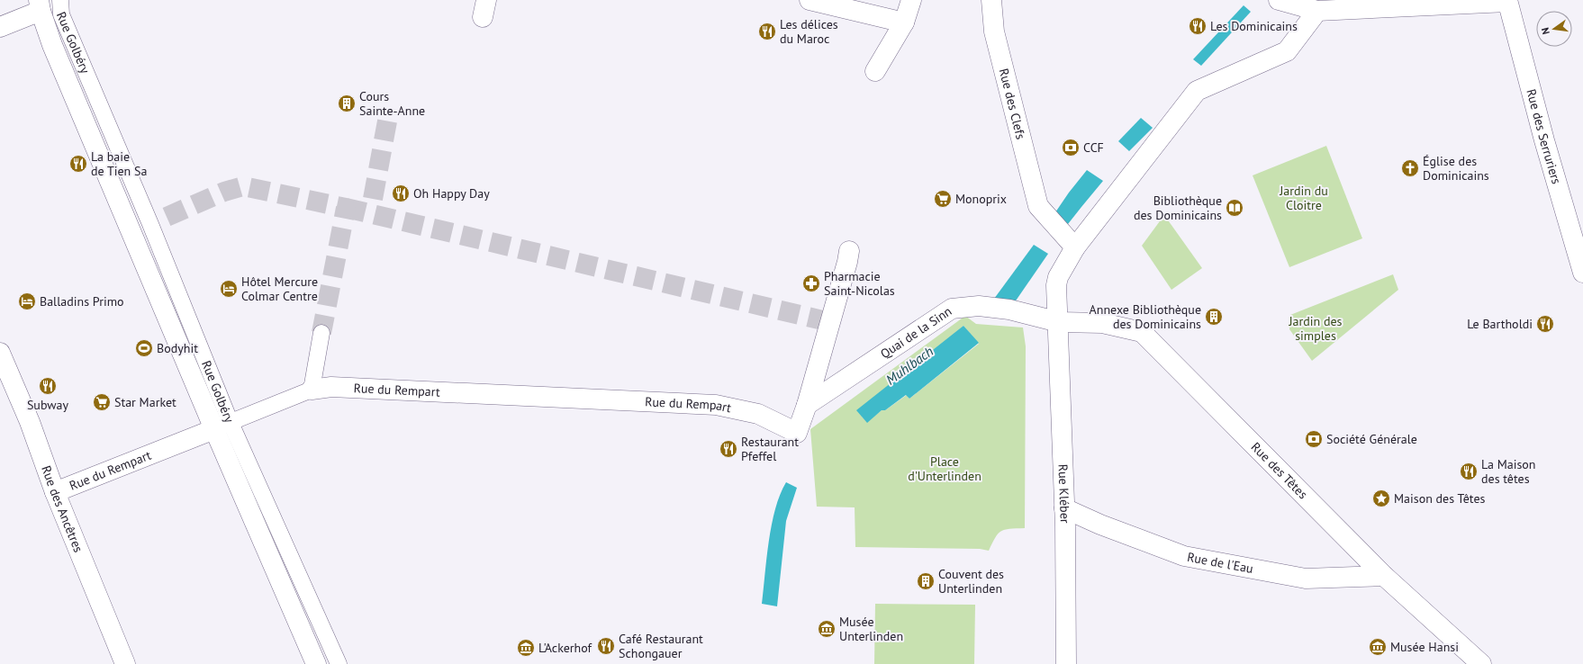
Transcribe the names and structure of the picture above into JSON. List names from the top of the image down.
{
  "streets": {
    "street": [
      "Rue Golbéry",
      "Rue des Clefs",
      "Rue des Serruriers",
      "Quai de la Sinn",
      "Rue du Rempart",
      "Rue des Têtes",
      "Rue Kléber",
      "Rue des Ancêtres",
      "Rue de l'Eau"
    ]
  },
  "crossings": [
    ["Rue Golbéry", "Rue du Rempart"],
    ["Rue des Clefs", "Rue Kléber"],
    ["Quai de la Sinn", "Rue du Rempart"],
    ["Quai de la Sinn", "Rue des Têtes"],
    ["Quai de la Sinn", "Rue Kléber"],
    ["Rue du Rempart", "Rue des Ancêtres"],
    ["Rue des Têtes", "Rue Kléber"],
    ["Rue des Têtes", "Rue de l'Eau"],
    ["Rue Kléber", "Rue de l'Eau"]
  ],
  "water": ["Muhlbach"],
  "parks": ["Jardin du Cloitre", "Jardin des simples", "Place d'Unterlinden"],
  "places": {
    "restaurant": [
      "Les Dominicains",
      "Les délices du Maroc",
      "La baie de Tien Sa",
      "Oh Happy Day",
      "Le Bartholdi",
      "Subway",
      "Restaurant Pfeffel",
      "La Maison des têtes",
      "Café Restaurant Schongauer"
    ],
    "building": ["Cours Sainte-Anne", "Annexe Bibliothèque des Dominicains", "Couvent des Unterlinden"],
    "bank": ["CCF", "Société Générale"],
    "church": ["Église des Dominicains"],
    "supermarket": ["Monoprix", "Star Market"],
    "library": ["Bibliothèque des Dominicains"],
    "pharmacy": ["Pharmacie Saint-Nicolas"],
    "hotel": ["Hôtel Mercure Colmar Centre", "Balladins Primo"],
    "sports": ["Bodyhit"],
    "place": ["Maison des Têtes"],
    "museum": ["Musée Unterlinden", "Musée Hansi", "L'Ackerhof"]
  },
  "north": "left"
}
